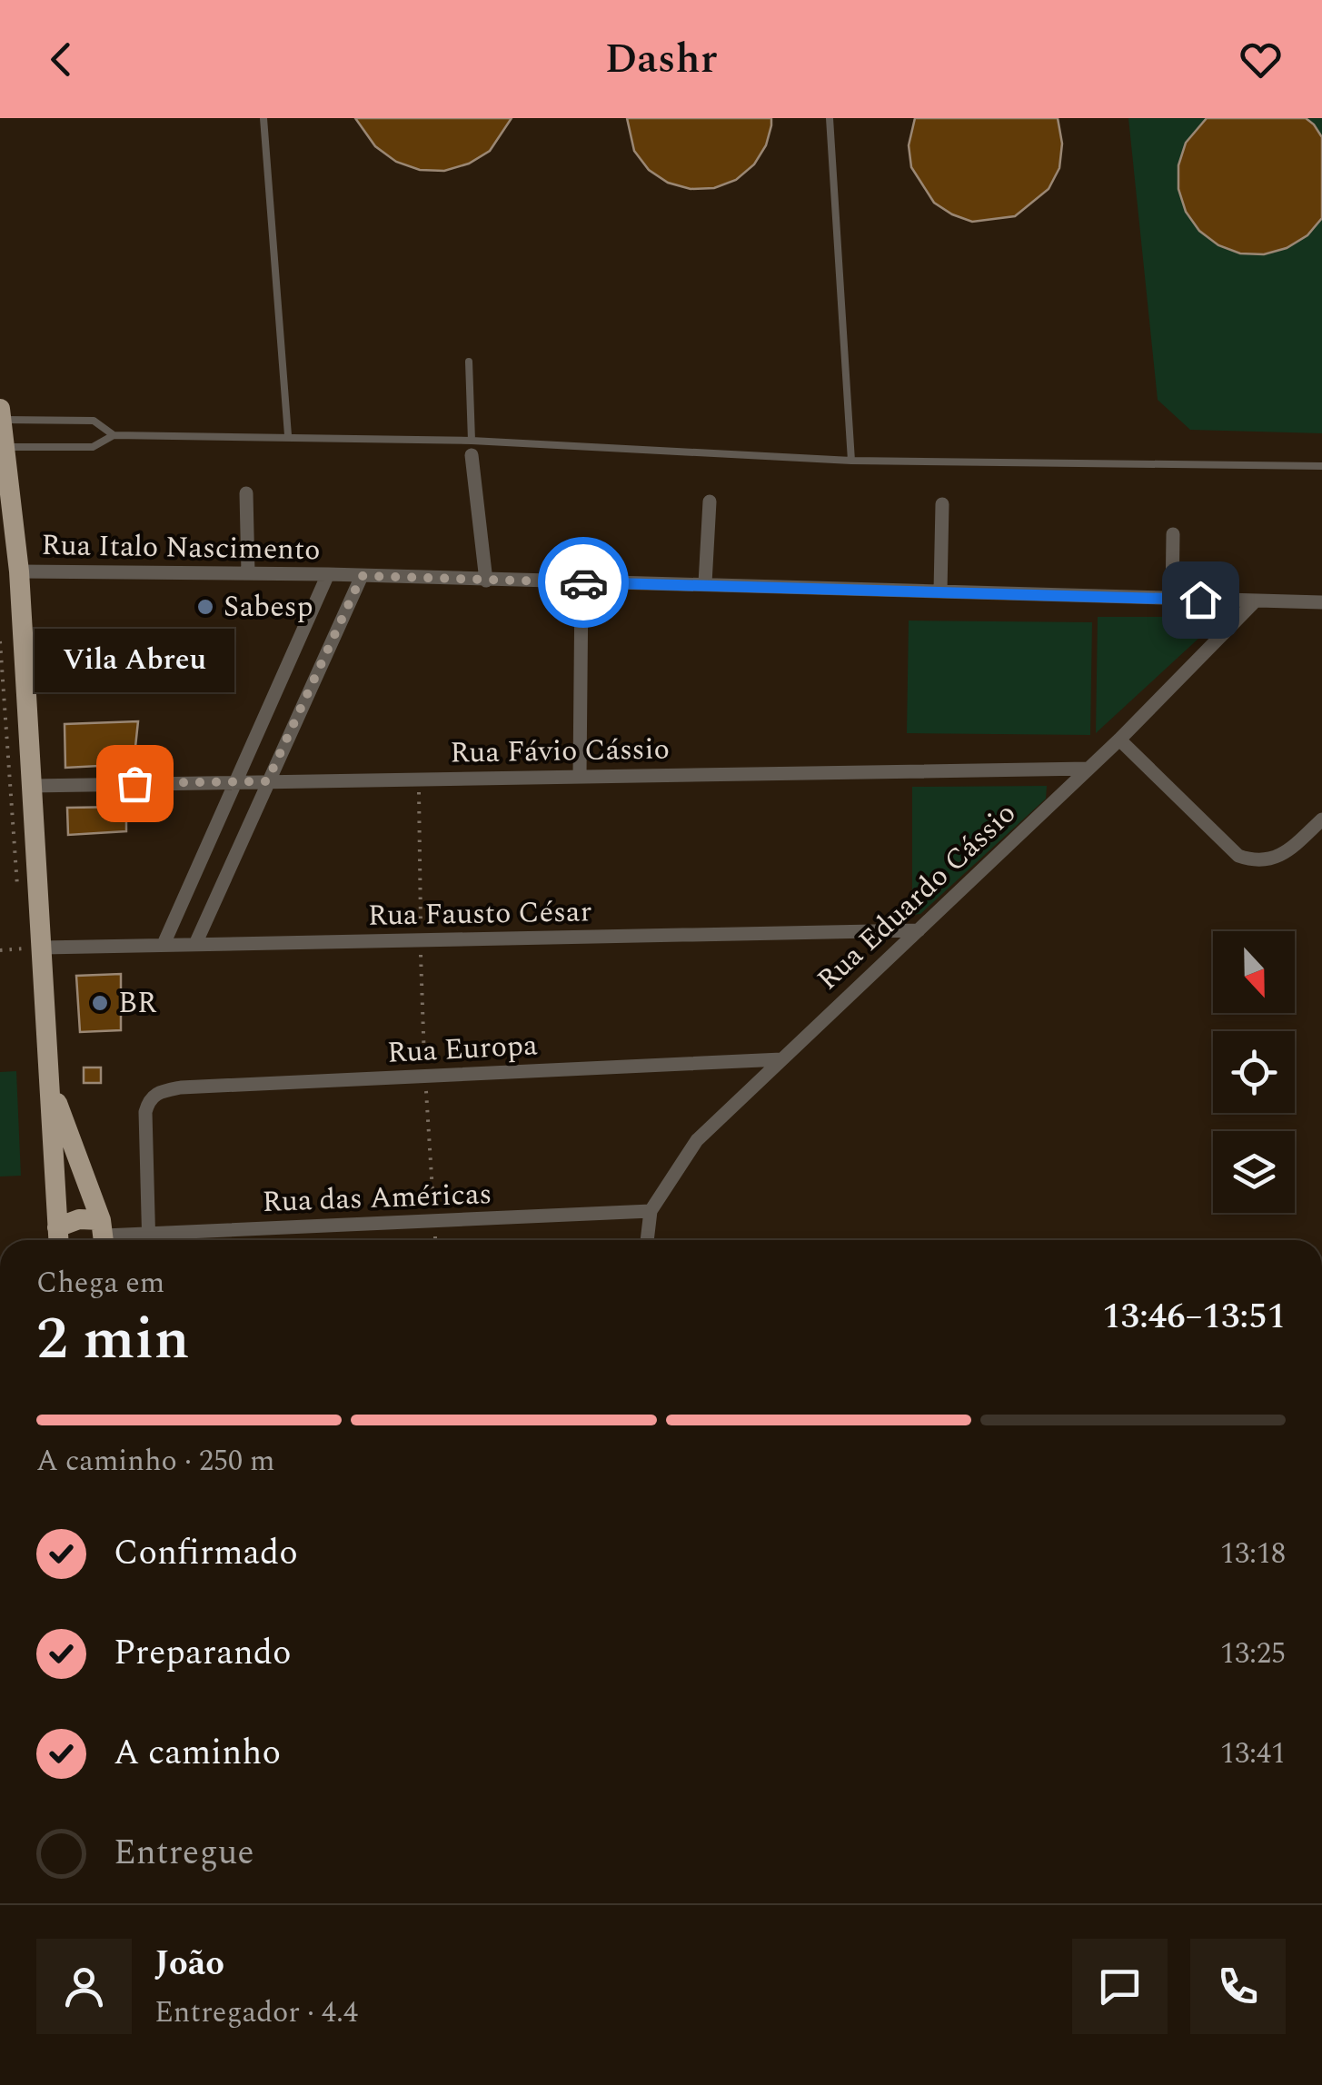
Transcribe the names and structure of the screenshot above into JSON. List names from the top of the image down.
{
  "streets": {
    "street": [
      "Rua Italo Nascimento",
      "Rua Fávio Cássio",
      "Rua Eduardo Cássio",
      "Rua Fausto César",
      "Rua Europa",
      "Rua das Américas"
    ]
  },
  "crossings": [
    ["Rua Italo Nascimento", "Rua Eduardo Cássio"],
    ["Rua Fávio Cássio", "Rua Eduardo Cássio"],
    ["Rua Eduardo Cássio", "Rua Fausto César"],
    ["Rua Eduardo Cássio", "Rua Europa"],
    ["Rua Eduardo Cássio", "Rua das Américas"],
    ["Rua Europa", "Rua das Américas"]
  ],
  "places": ["Sabesp", "Vila Abreu", "BR"],
  "north": "bottom",
  "page": {
    "header": "Dashr",
    "bubble": "Vila Abreu",
    "heading": ["2 min", "Chega em", "13:46–13:51"],
    "panel": ["João", "Entregador · 4.4"],
    "bar": "A caminho · 250 m",
    "list": [
      ["Confirmado", "13:18"],
      ["Preparando", "13:25"],
      ["A caminho", "13:41"],
      "Entregue"
    ]
  }
}
